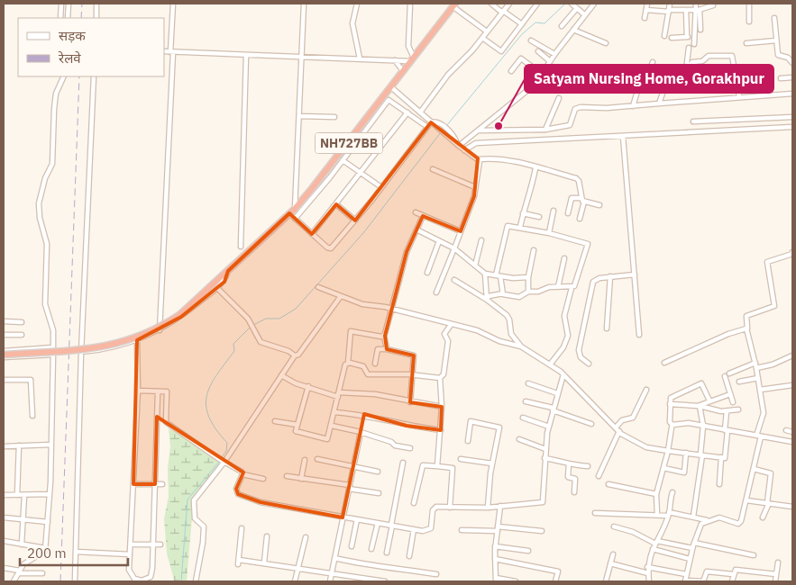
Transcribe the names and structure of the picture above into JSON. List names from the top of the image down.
{
  "streets": {
    "highway": ["NH727BB"]
  },
  "places": ["Satyam Nursing Home, Gorakhpur"],
  "legend": ["सड़क", "रेलवे"],
  "scale_bar": "200 m"
}
